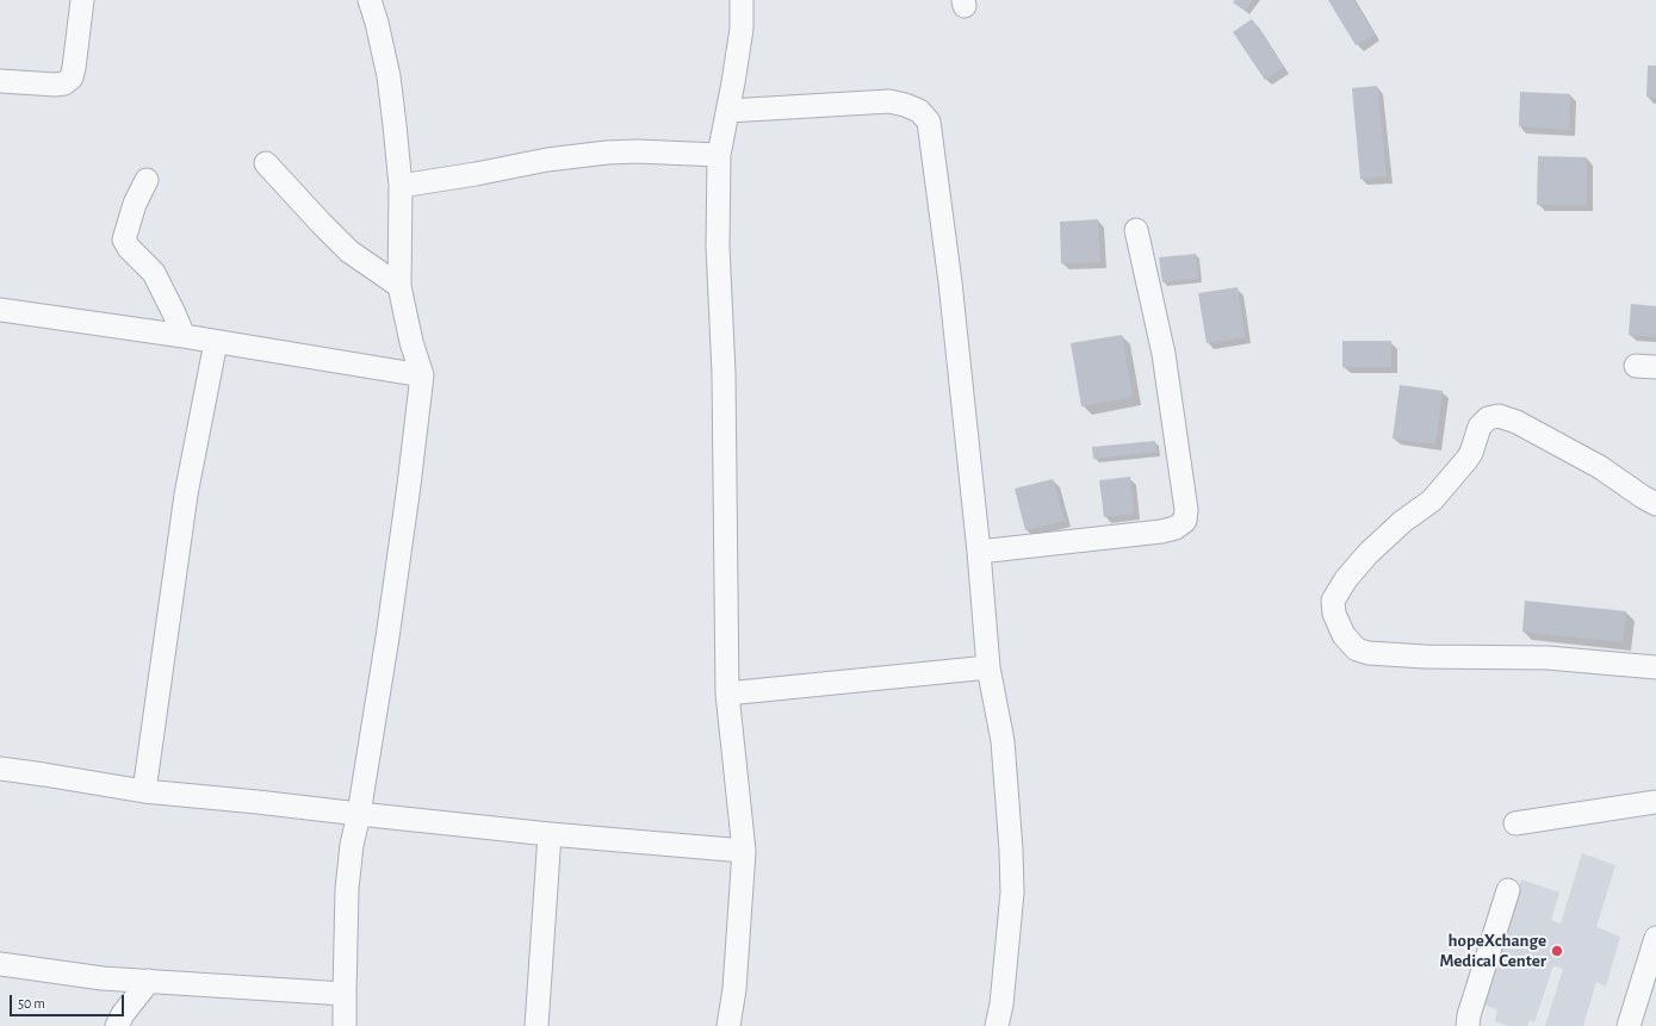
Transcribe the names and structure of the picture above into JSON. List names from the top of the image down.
{
  "places": ["hopeXchange Medical Center"],
  "scale_bar": "50 m"
}
